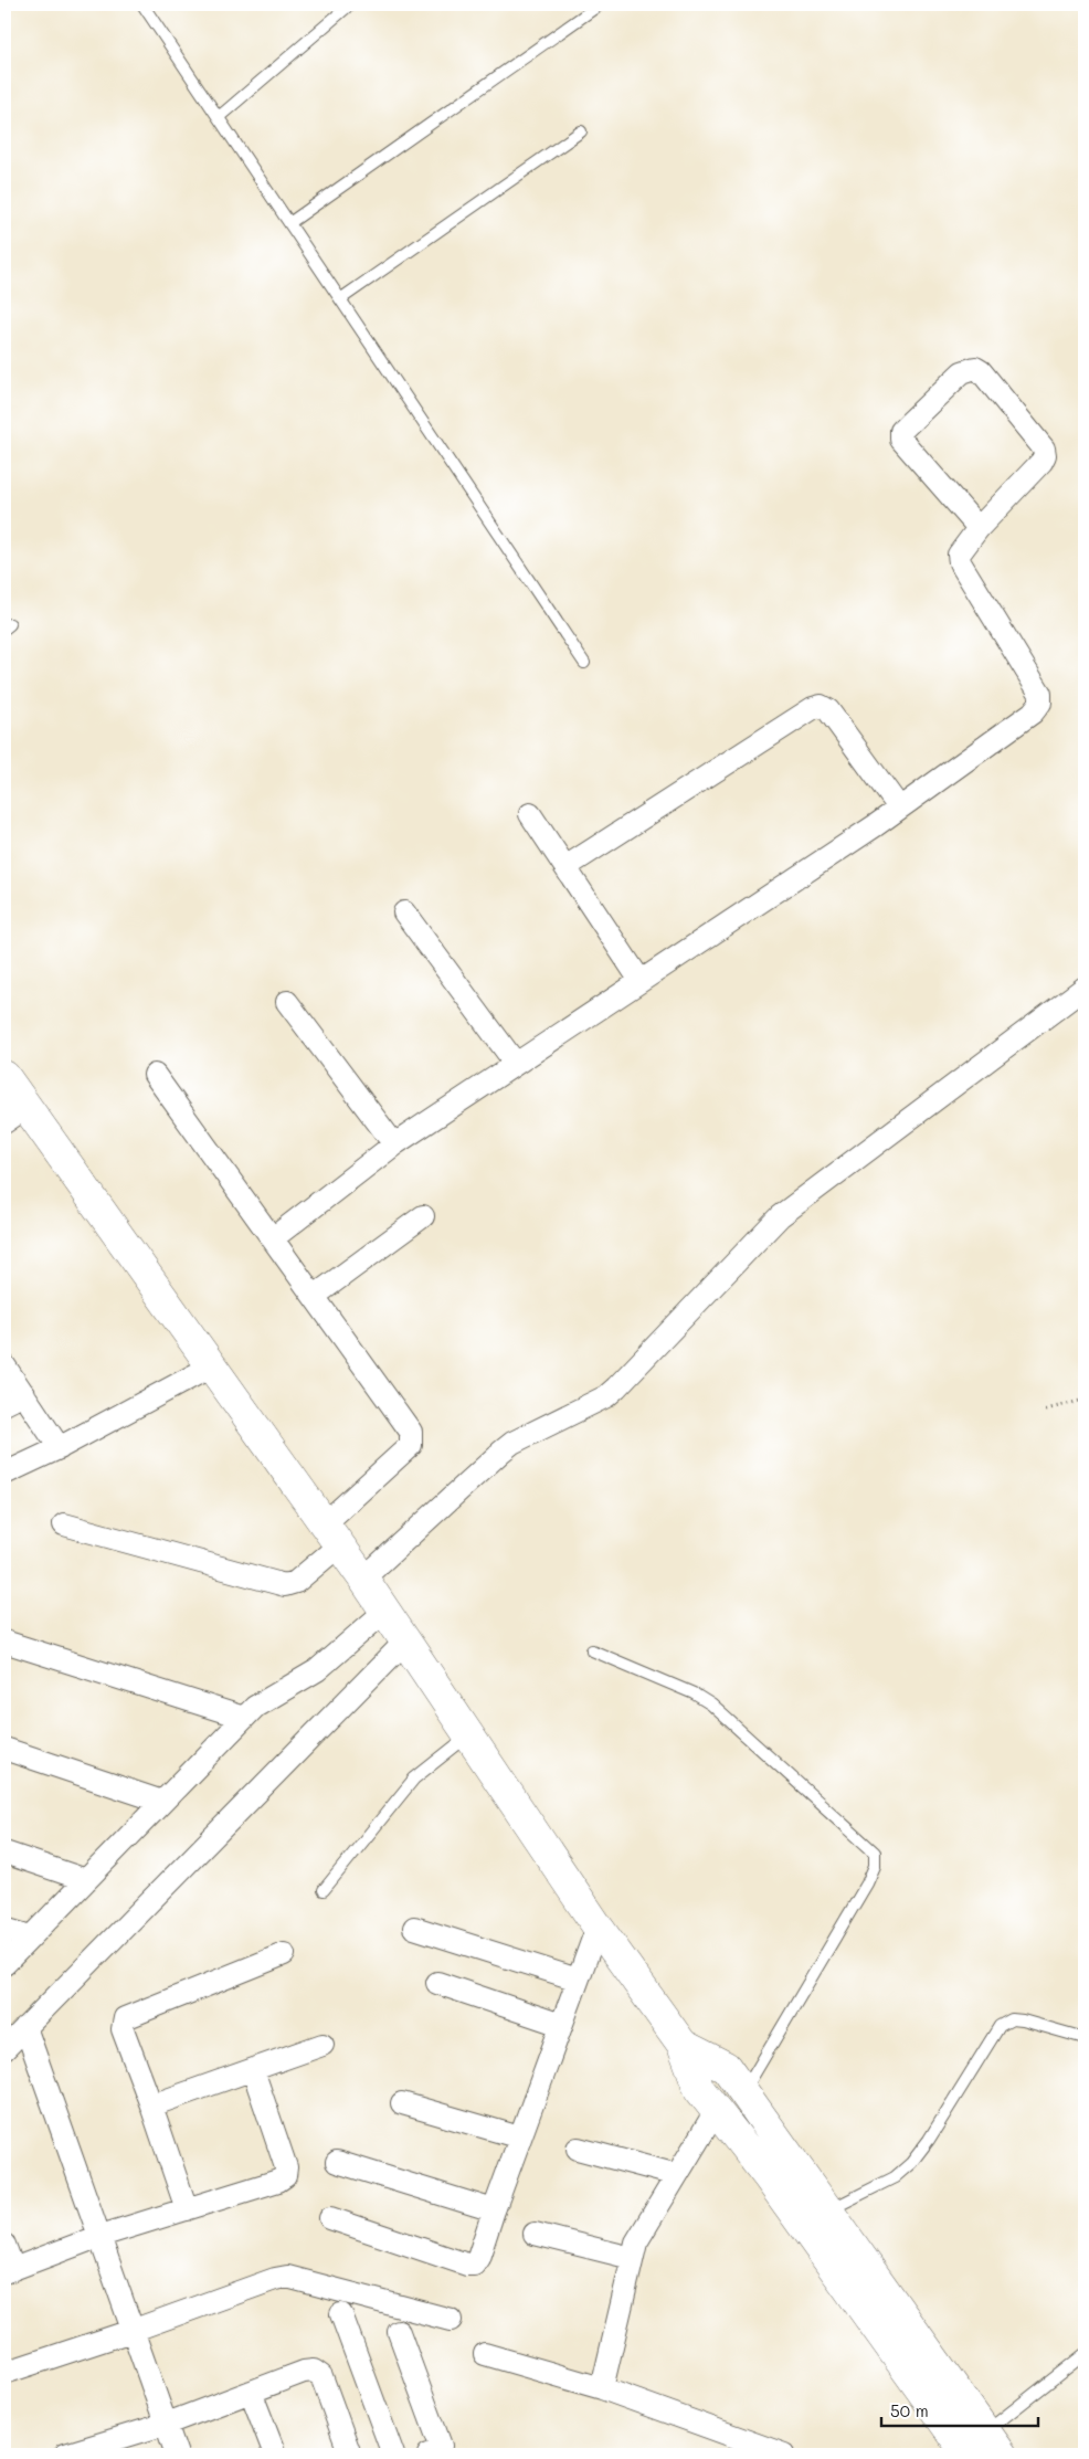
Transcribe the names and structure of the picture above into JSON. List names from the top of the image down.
{
  "scale_bar": "50 m"
}
